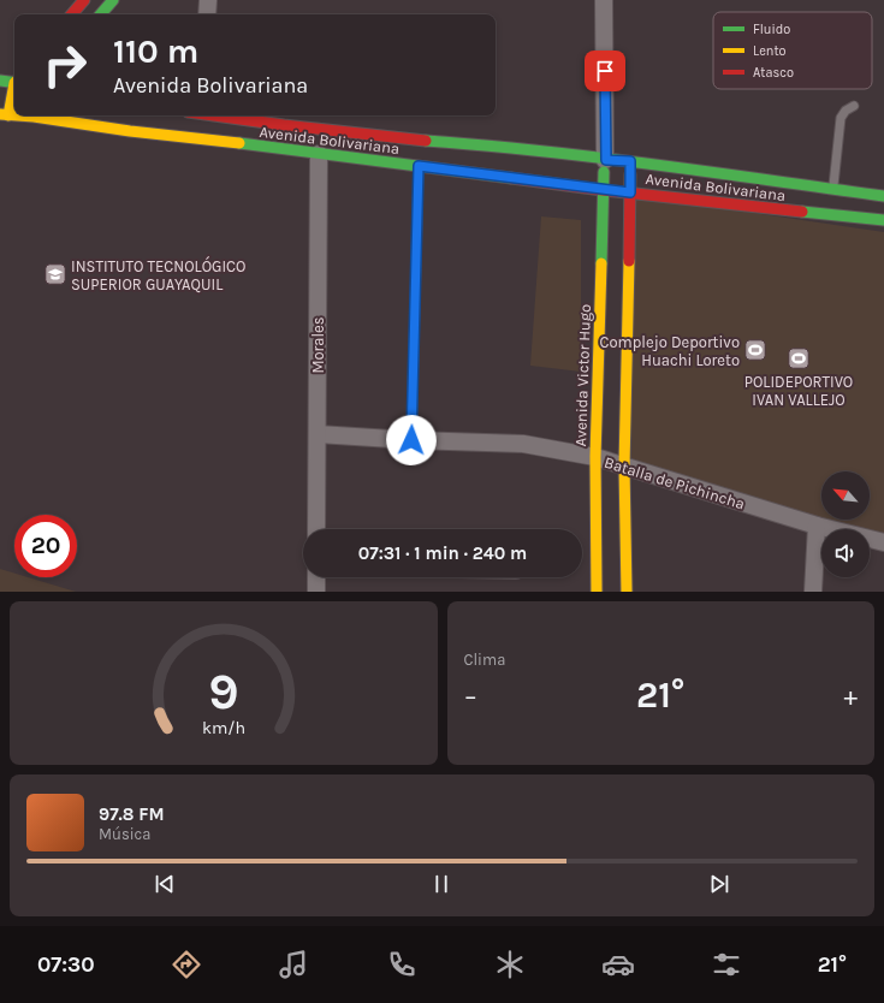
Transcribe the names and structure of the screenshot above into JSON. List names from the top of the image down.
{
  "streets": {
    "main road": ["Avenida Bolivariana", "Avenida Victor Hugo"],
    "street": ["Morales", "Batalla de Pichincha"]
  },
  "crossings": [
    ["Avenida Bolivariana", "Morales"],
    ["Avenida Bolivariana", "Avenida Victor Hugo"],
    ["Morales", "Batalla de Pichincha"],
    ["Avenida Victor Hugo", "Batalla de Pichincha"]
  ],
  "places": {
    "school or university": ["INSTITUTO TECNOLÓGICO SUPERIOR GUAYAQUIL"],
    "sports": ["Complejo Deportivo Huachi Loreto", "POLIDEPORTIVO IVAN VALLEJO"]
  },
  "legend": ["Fluido", "Lento", "Atasco"],
  "north": "top left",
  "page": {
    "turn": ["110 m", "Avenida Bolivariana"],
    "limit": "20",
    "trip": "07:31 · 1 min · 240 m",
    "tile": "Clima",
    "heat": ["−", "21°", "+"],
    "song": ["97.8 FM", "Música"],
    "tabs": ["07:30", "21°"],
    "gauge": ["9", "km/h"]
  }
}
